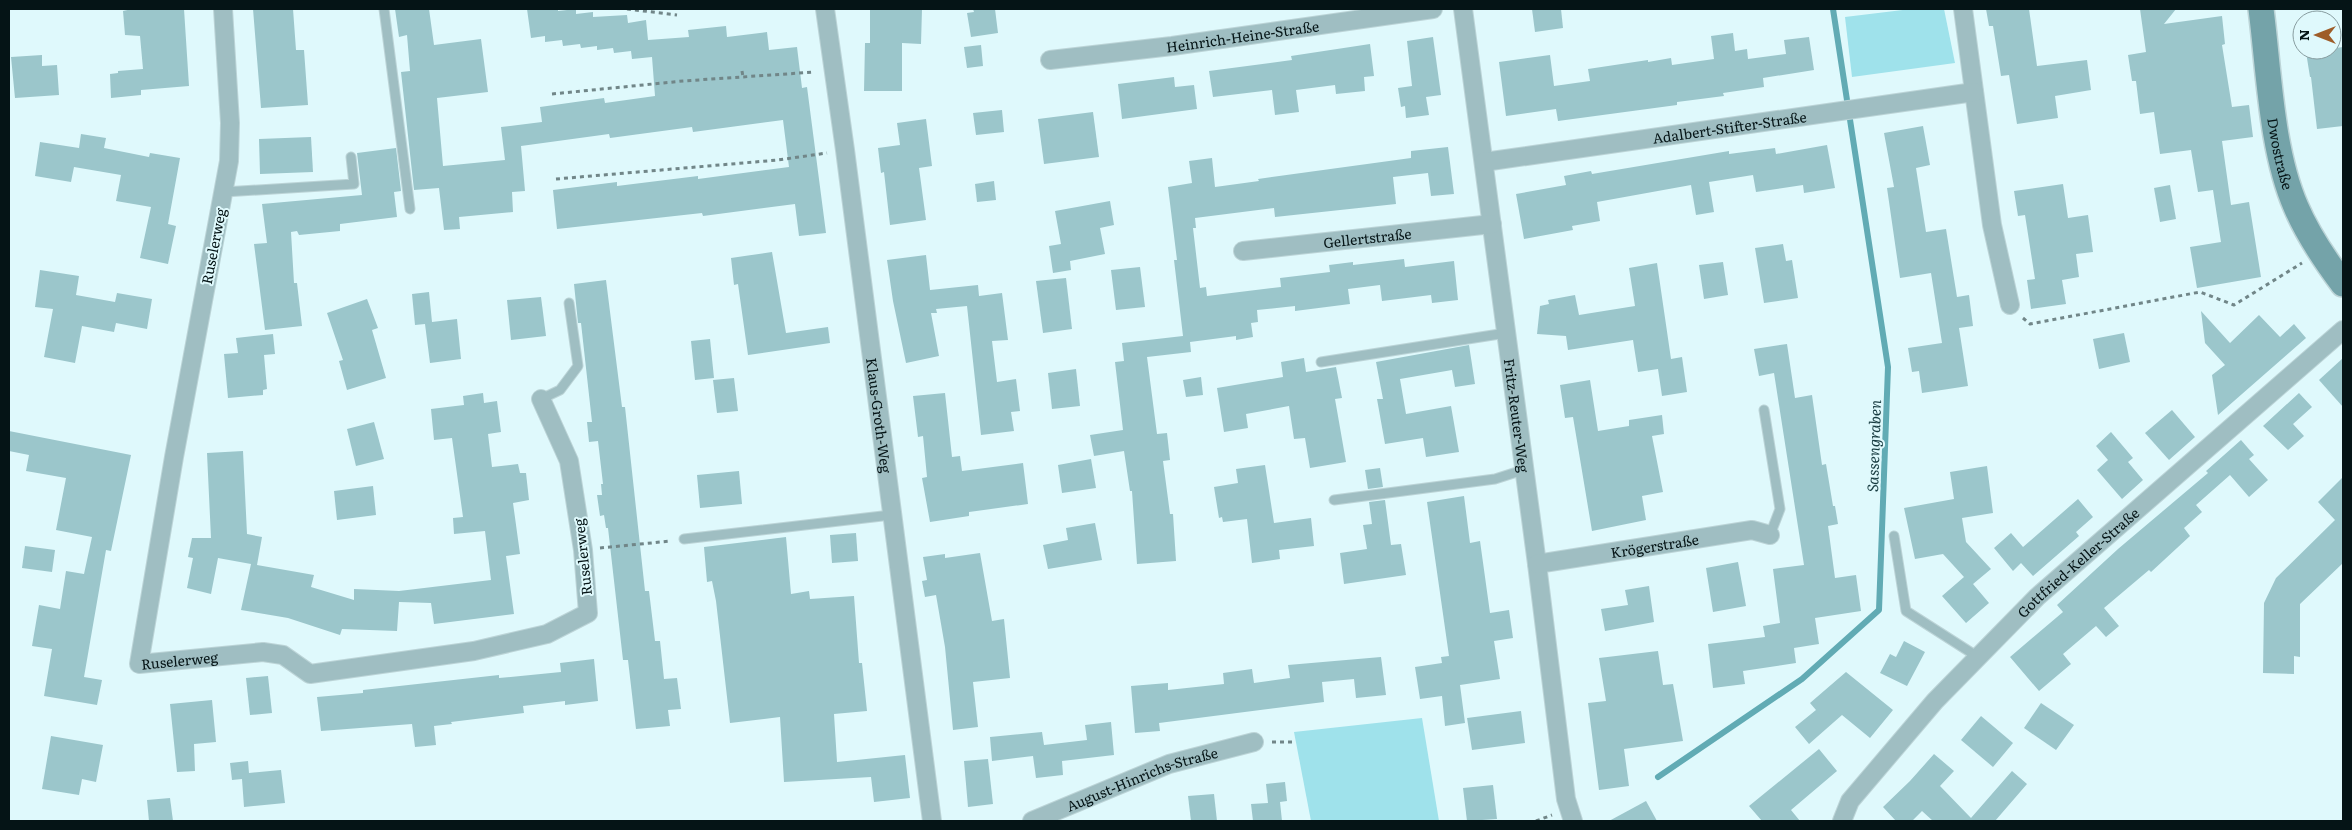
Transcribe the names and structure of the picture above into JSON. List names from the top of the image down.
{
  "streets": {
    "street": [
      "Heinrich-Heine-Straße",
      "Adalbert-Stifter-Straße",
      "Dwostraße",
      "Gellertstraße",
      "Ruselerweg",
      "Klaus-Groth-Weg",
      "Fritz-Reuter-Weg",
      "Krögerstraße",
      "Gottfried-Keller-Straße",
      "August-Hinrichs-Straße"
    ]
  },
  "crossings": [
    ["Adalbert-Stifter-Straße", "Fritz-Reuter-Weg"],
    ["Gellertstraße", "Fritz-Reuter-Weg"],
    ["Fritz-Reuter-Weg", "Krögerstraße"]
  ],
  "water": ["Sassengraben"],
  "north": "left"
}
